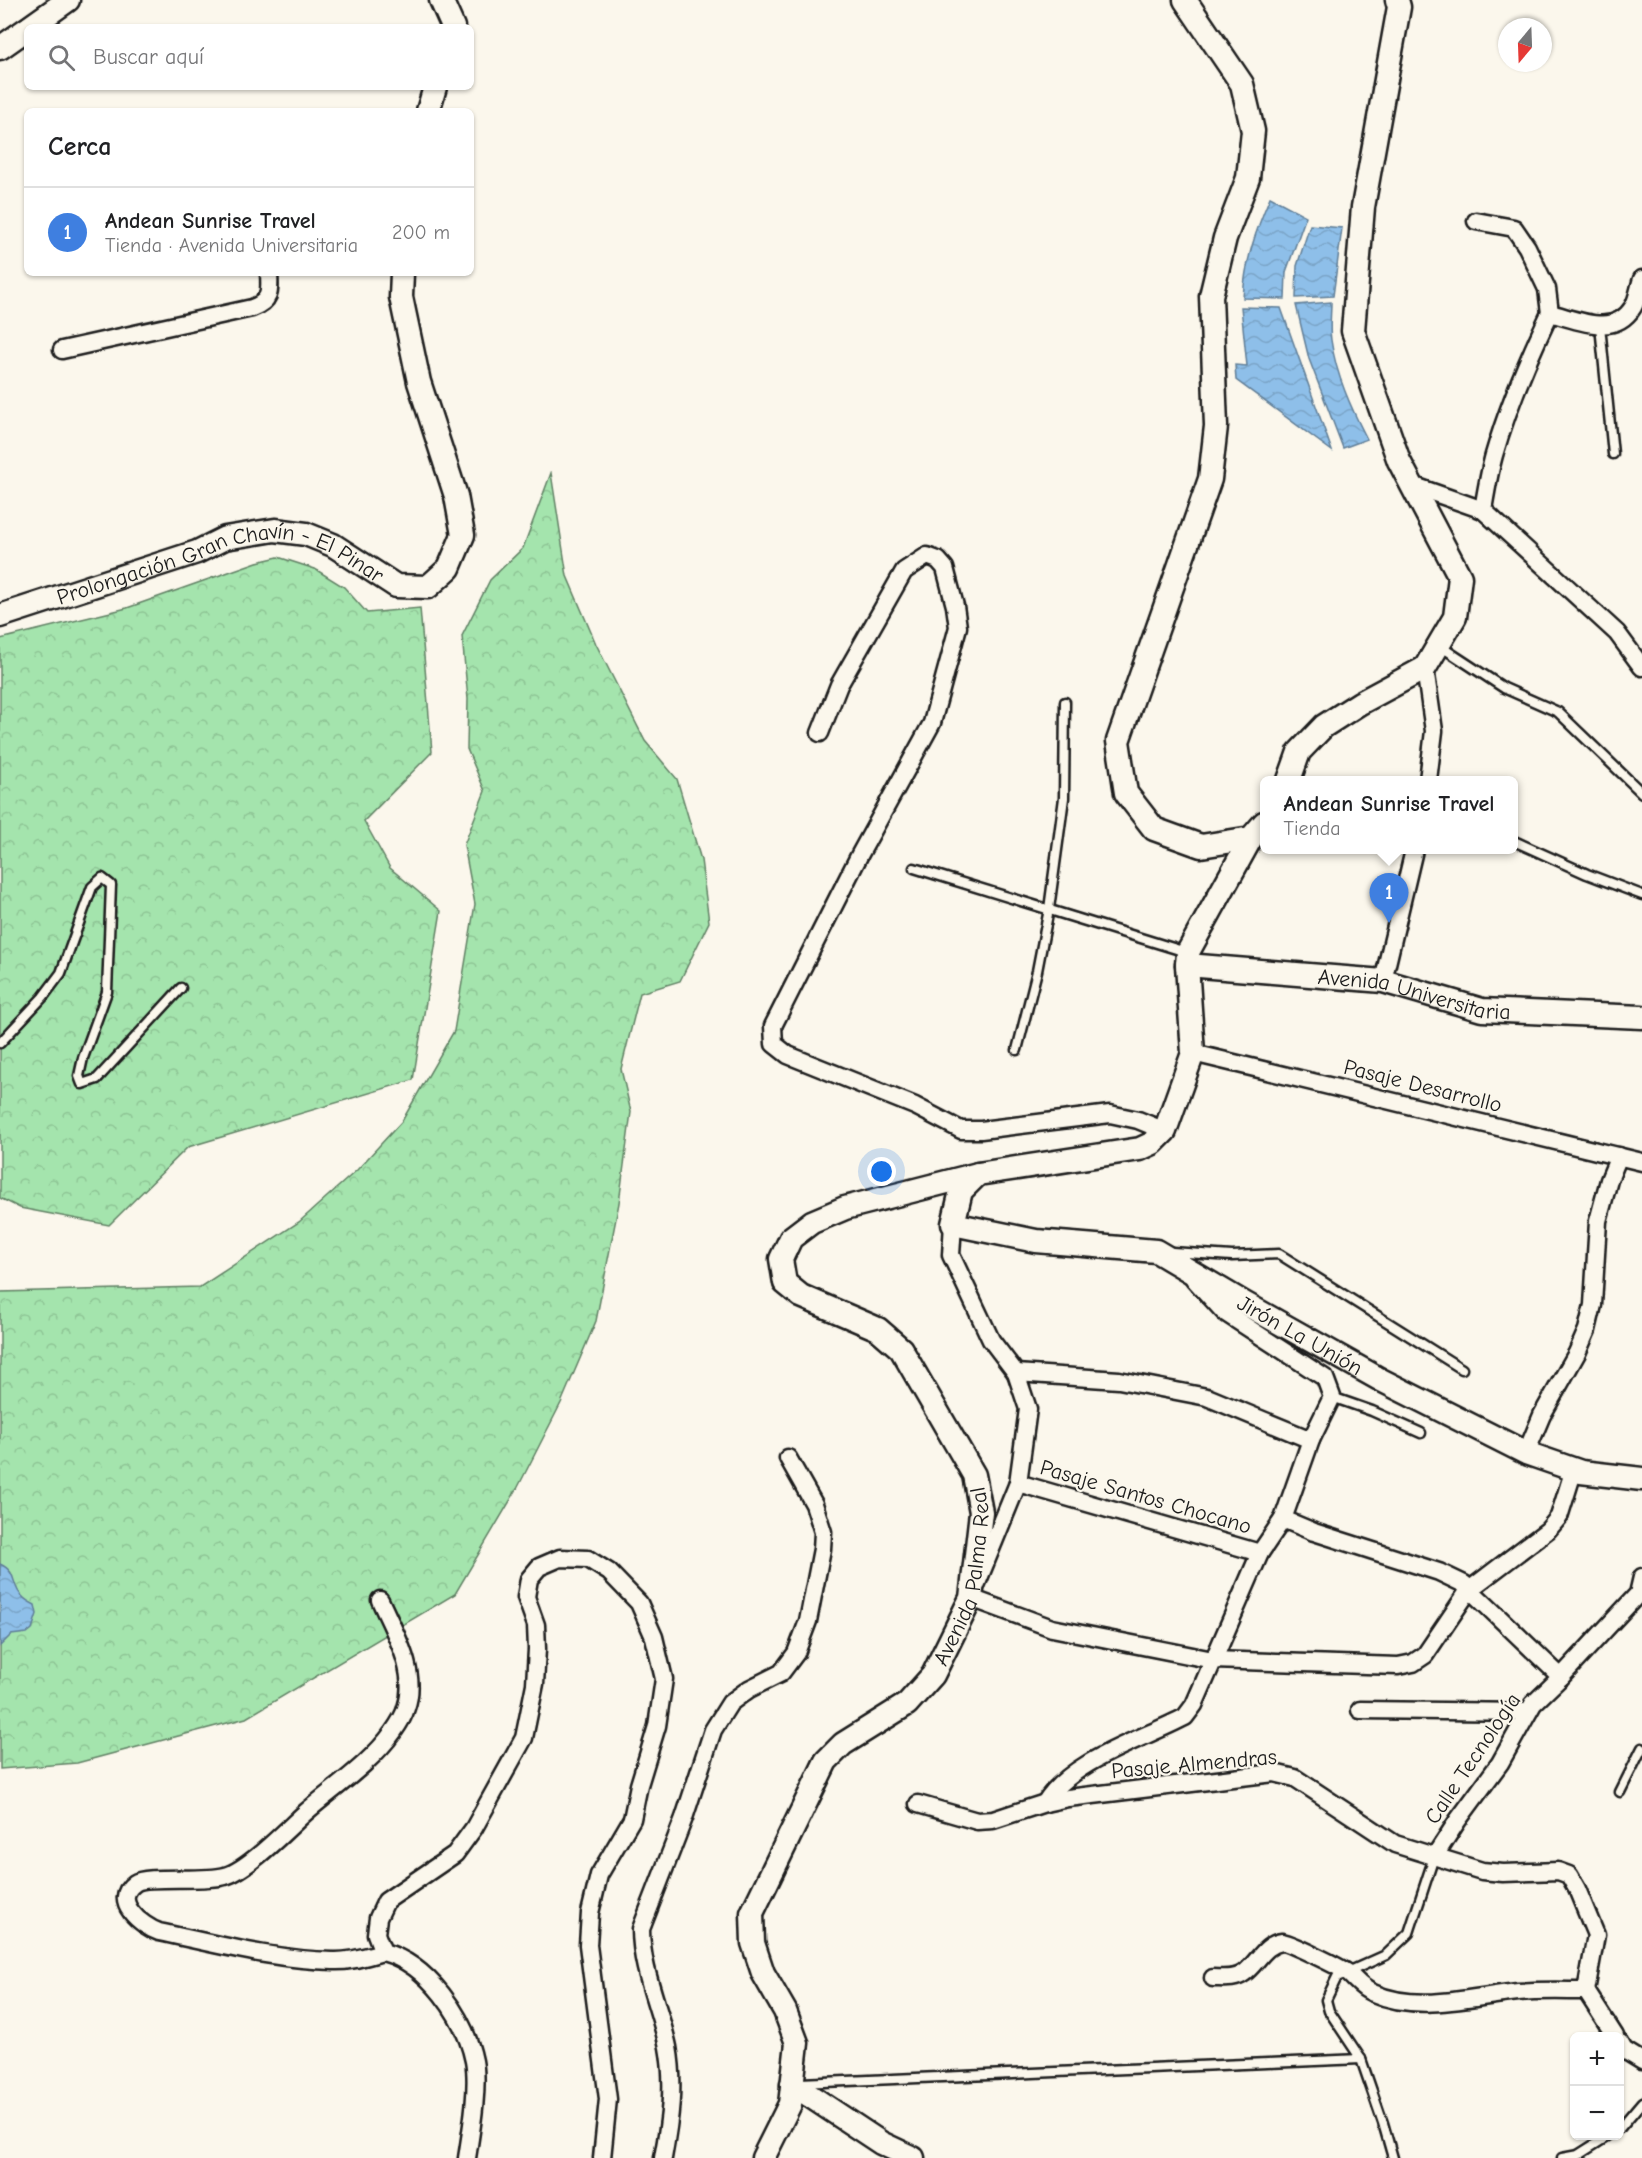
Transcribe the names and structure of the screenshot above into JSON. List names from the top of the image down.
{
  "streets": {
    "main road": [
      "Prolongación Gran Chavín - El Pinar",
      "Avenida Universitaria",
      "Jirón La Unión",
      "Avenida Palma Real"
    ],
    "street": [
      "Pasaje Desarrollo",
      "Pasaje Santos Chocano",
      "Calle Tecnología",
      "Pasaje Almendras"
    ]
  },
  "crossings": [
    ["Calle Tecnología", "Pasaje Almendras"]
  ],
  "north": "bottom",
  "page": {
    "search": "Buscar aquí",
    "heading": "Cerca",
    "list": [
      {
        "mark": "1",
        "name": "Andean Sunrise Travel",
        "note": "Tienda · Avenida Universitaria",
        "value": "200 m"
      }
    ],
    "popup": ["Andean Sunrise Travel", "Tienda"],
    "pins": "1",
    "map_buttons": ["+", "−"]
  }
}
